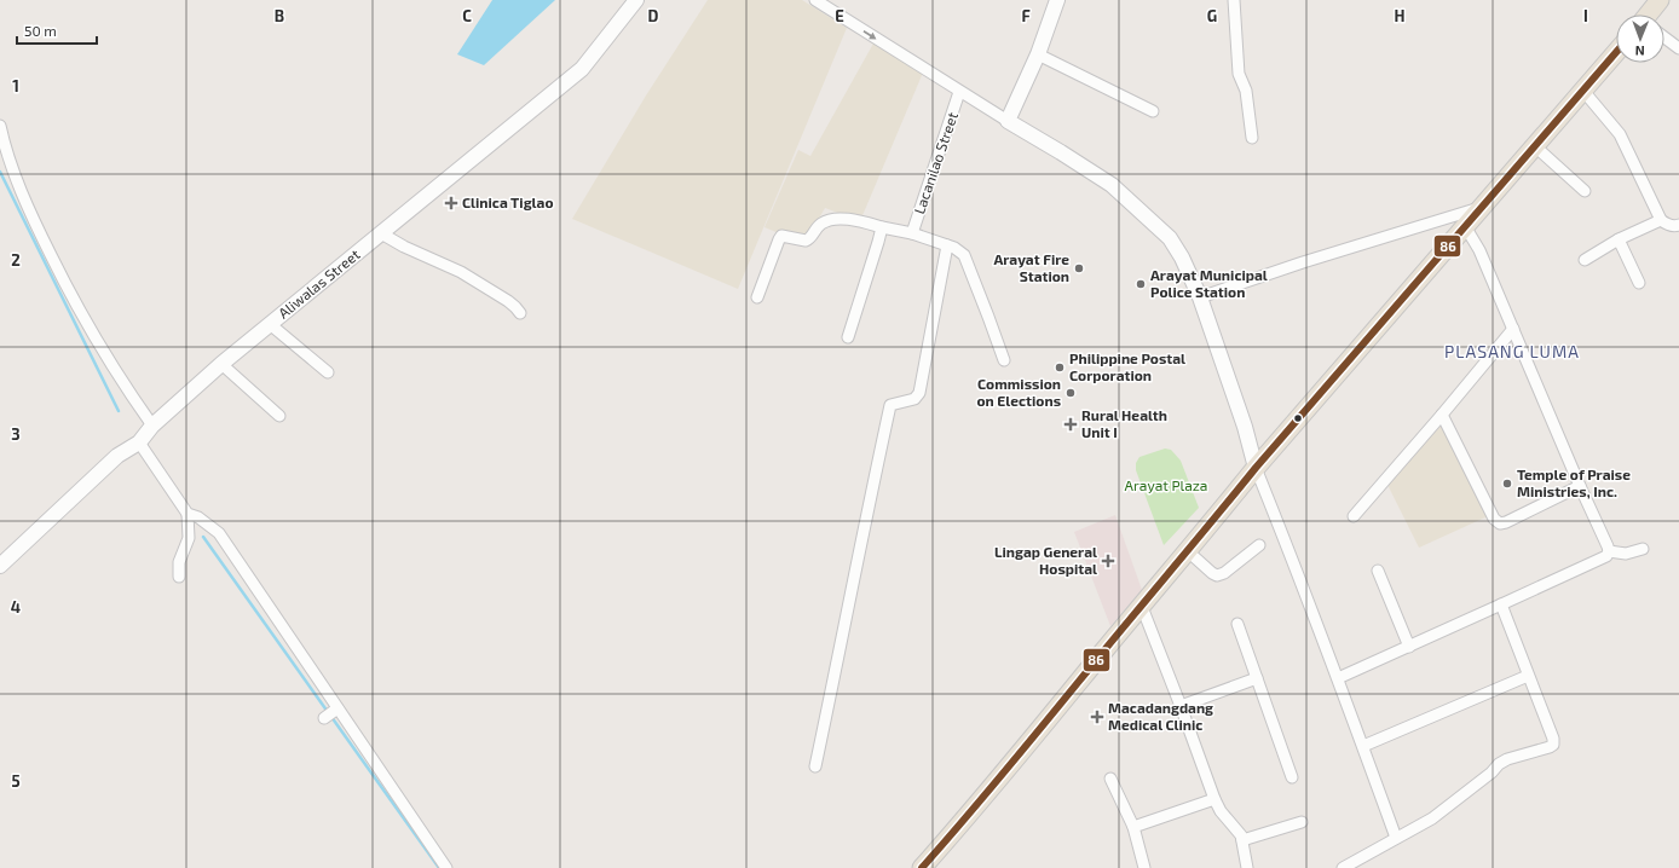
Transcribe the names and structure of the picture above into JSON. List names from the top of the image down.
{
  "streets": {
    "street": ["Lacanilao Street", "Aliwalas Street"]
  },
  "districts": ["PLASANG LUMA"],
  "parks": ["Arayat Plaza"],
  "places": {
    "health": [
      "Clinica Tiglao",
      "Rural Health Unit I",
      "Lingap General Hospital",
      "Macadangdang Medical Clinic"
    ],
    "other": [
      "Arayat Fire Station",
      "Arayat Municipal Police Station",
      "Philippine Postal Corporation",
      "Commission on Elections",
      "Temple of Praise Ministries, Inc."
    ]
  },
  "lines": ["transit line 86"],
  "scale_bar": "50 m",
  "north": "bottom",
  "grid": {
    "columns": [
      "B",
      "C",
      "D",
      "E",
      "F",
      "G",
      "H",
      "I"
    ],
    "rows": [
      "1",
      "2",
      "3",
      "4",
      "5"
    ]
  }
}
